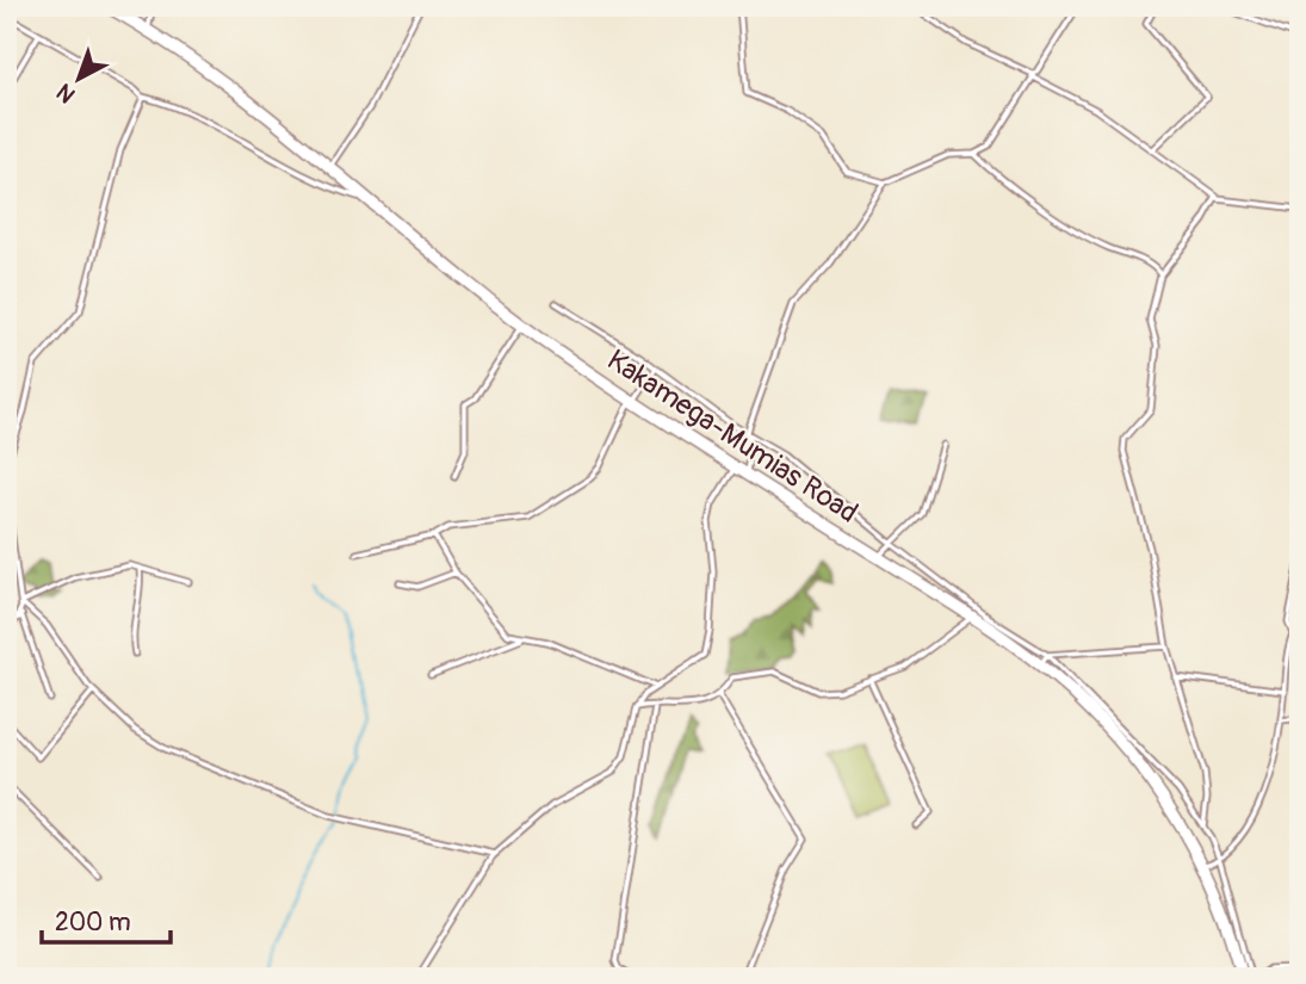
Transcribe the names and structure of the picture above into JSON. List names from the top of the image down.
{
  "streets": {
    "highway": ["Kakamega-Mumias Road"]
  },
  "scale_bar": "200 m",
  "north": "bottom left"
}
